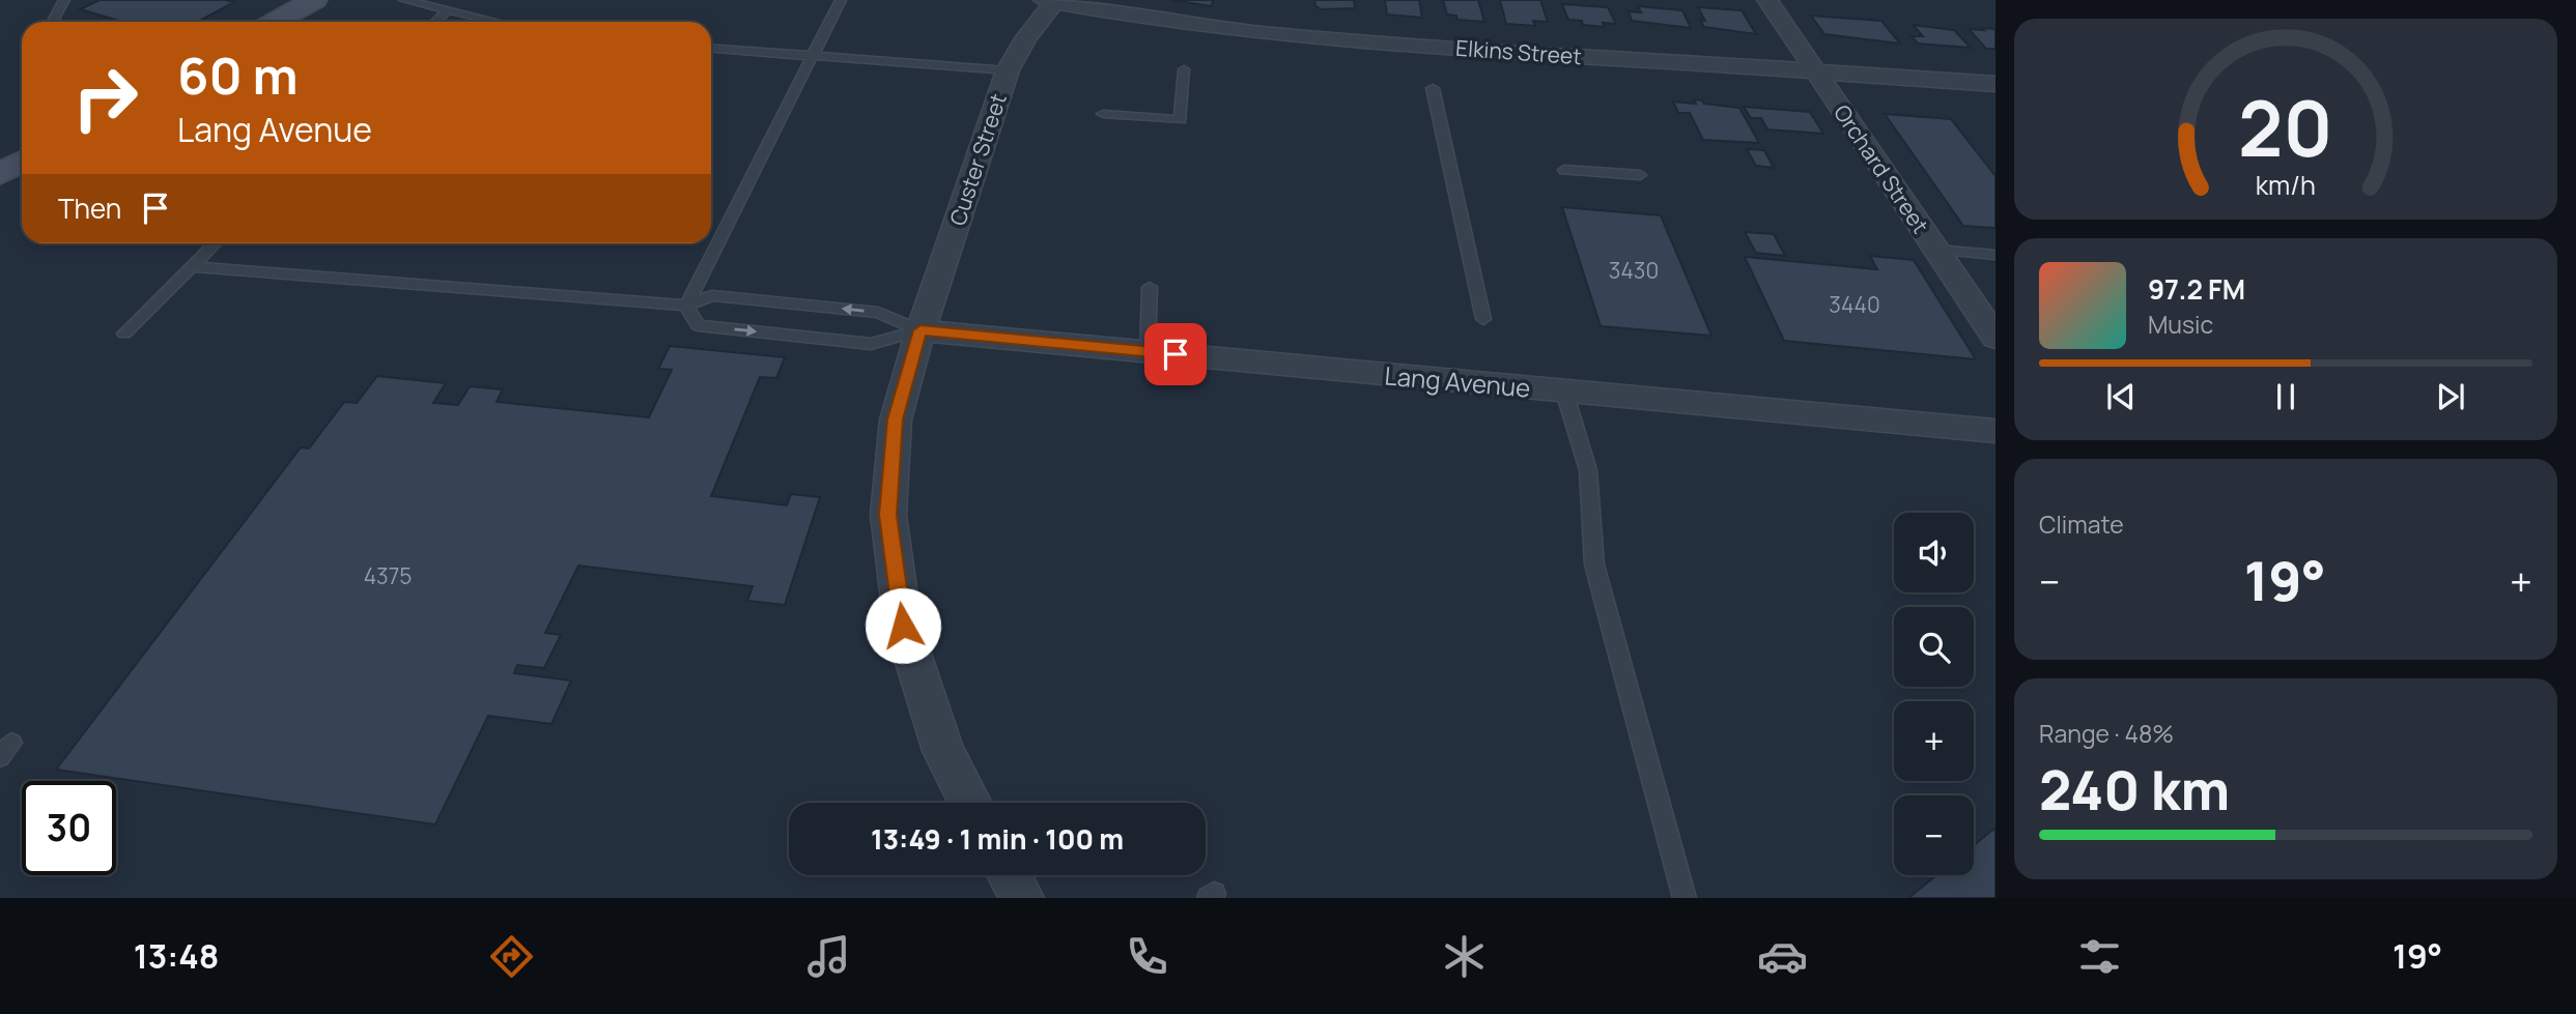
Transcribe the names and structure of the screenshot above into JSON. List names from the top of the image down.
{
  "streets": {
    "street": [
      "Elkins Street",
      "Custer Street",
      "Orchard Street",
      "Lang Avenue"
    ]
  },
  "crossings": [
    ["Elkins Street", "Custer Street"],
    ["Elkins Street", "Orchard Street"],
    ["Custer Street", "Lang Avenue"]
  ],
  "house_numbers": ["3430", "3440", "4375"],
  "page": {
    "turn": ["60 m", "Lang Avenue"],
    "then": "Then",
    "song": ["97.2 FM", "Music"],
    "tile": [
      "Climate",
      ["Range · 48%", "240 km"]
    ],
    "map_buttons": ["+", "−"],
    "heat": ["−", "19°", "+"],
    "limit": "30",
    "trip": "13:49 · 1 min · 100 m",
    "tabs": ["13:48", "19°"],
    "gauge": ["20", "km/h"]
  }
}
